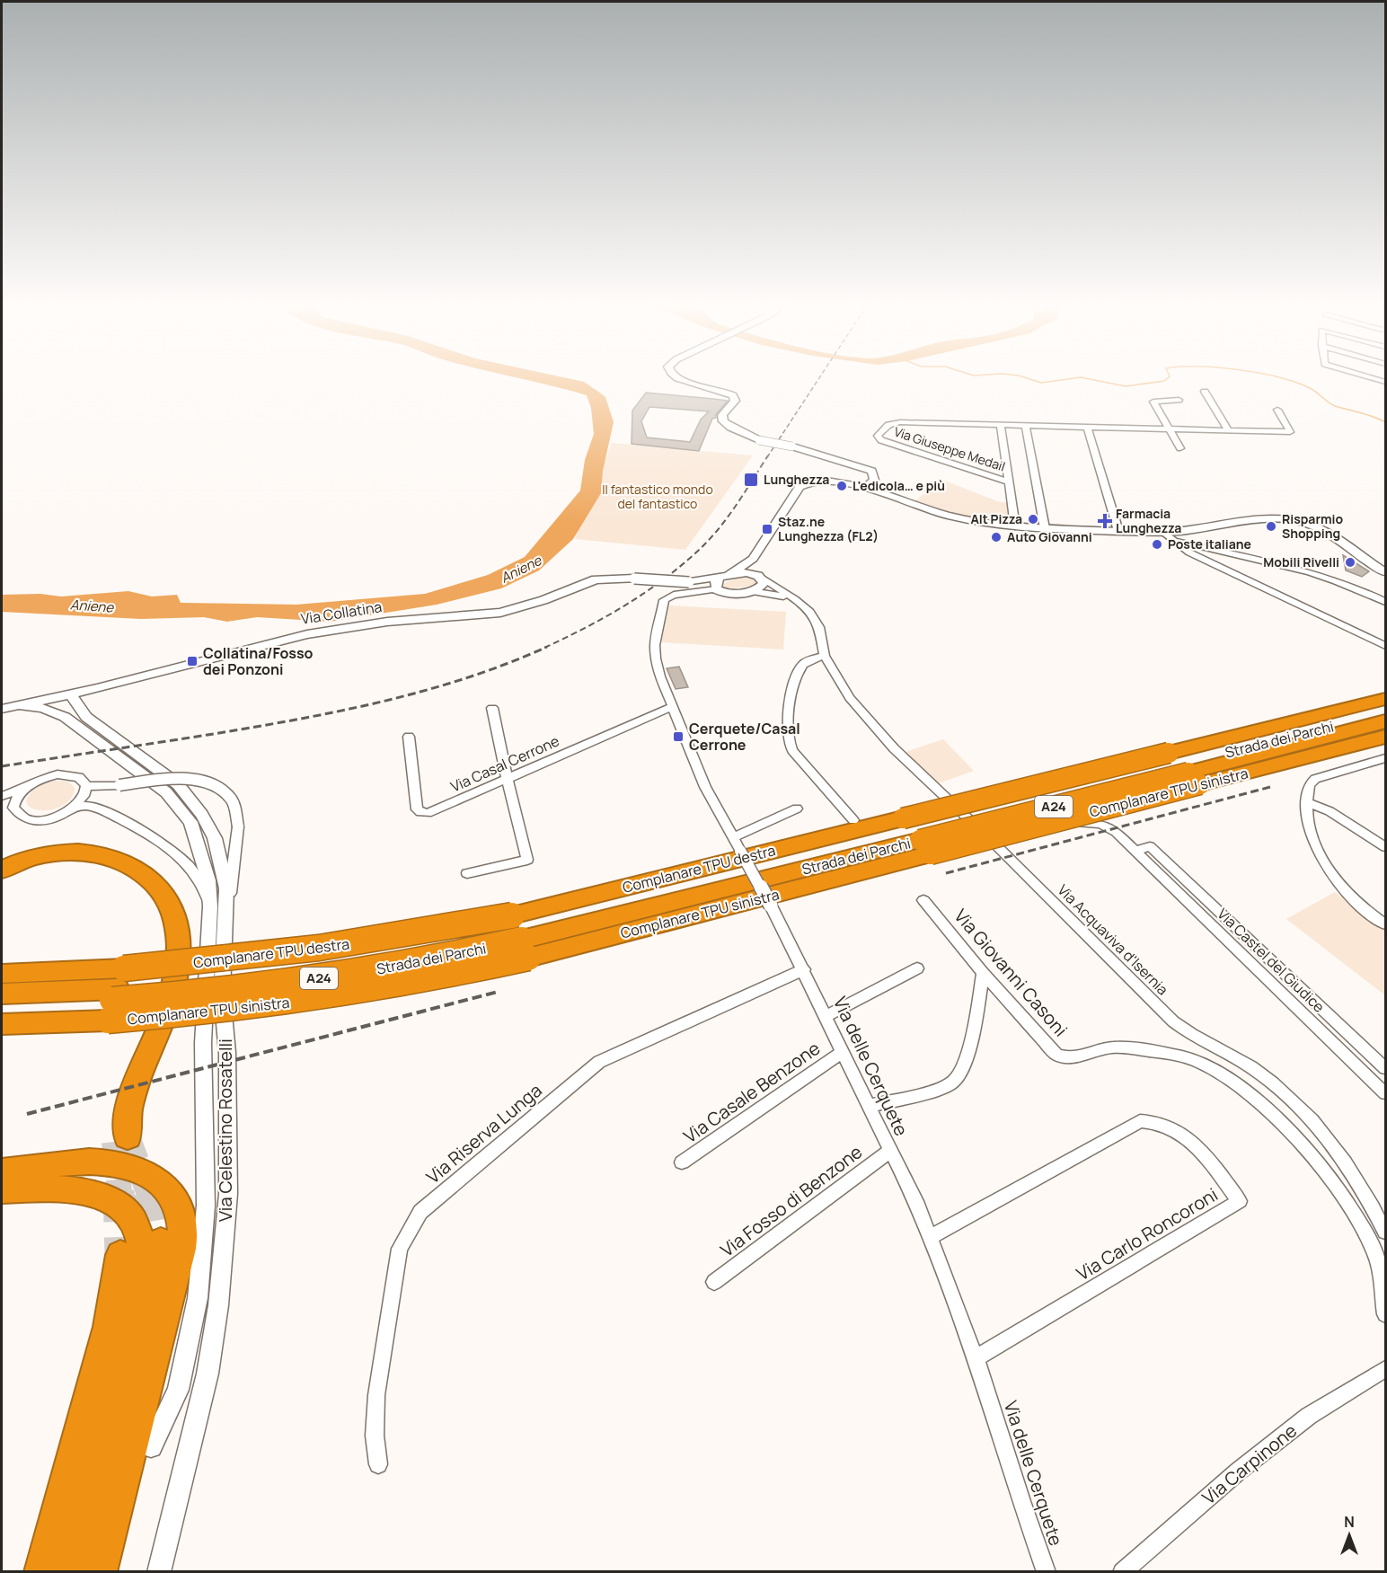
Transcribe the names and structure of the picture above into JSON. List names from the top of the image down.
{
  "streets": {
    "highway": [
      "Strada dei Parchi",
      "Complanare TPU sinistra",
      "A24",
      "Complanare TPU destra"
    ],
    "street": [
      "Via Giuseppe Medail",
      "Via Collatina",
      "Via Casal Cerrone",
      "Via Acquaviva d'Isernia",
      "Via Castel del Giudice",
      "Via Giovanni Casoni",
      "Via delle Cerquete",
      "Via Casale Benzone",
      "Via Celestino Rosatelli",
      "Via Riserva Lunga",
      "Via Fosso di Benzone",
      "Via Carlo Roncoroni",
      "Via Carpinone"
    ]
  },
  "crossings": [
    ["Via Collatina", "Via Celestino Rosatelli"],
    ["Strada dei Parchi", "Complanare TPU sinistra"],
    ["Strada dei Parchi", "Complanare TPU destra"],
    ["Via Casal Cerrone", "Via delle Cerquete"],
    ["Complanare TPU sinistra", "Complanare TPU destra"],
    ["Via Acquaviva d'Isernia", "Via Castel del Giudice"],
    ["Via delle Cerquete", "Via Casale Benzone"],
    ["Via delle Cerquete", "Via Riserva Lunga"],
    ["Via delle Cerquete", "Via Fosso di Benzone"],
    ["Via delle Cerquete", "Via Carlo Roncoroni"]
  ],
  "water": ["Aniene"],
  "parks": ["Il fantastico mondo del fantastico"],
  "places": {
    "transit": [
      "Lunghezza",
      "Staz.ne Lunghezza (FL2)",
      "Collatina/Fosso dei Ponzoni",
      "Cerquete/Casal Cerrone"
    ],
    "other": [
      "L'edicola… e più",
      "Alt Pizza",
      "Risparmio Shopping",
      "Auto Giovanni",
      "Poste italiane",
      "Mobili Rivelli"
    ],
    "health": ["Farmacia Lunghezza"]
  },
  "north": "top"
}
